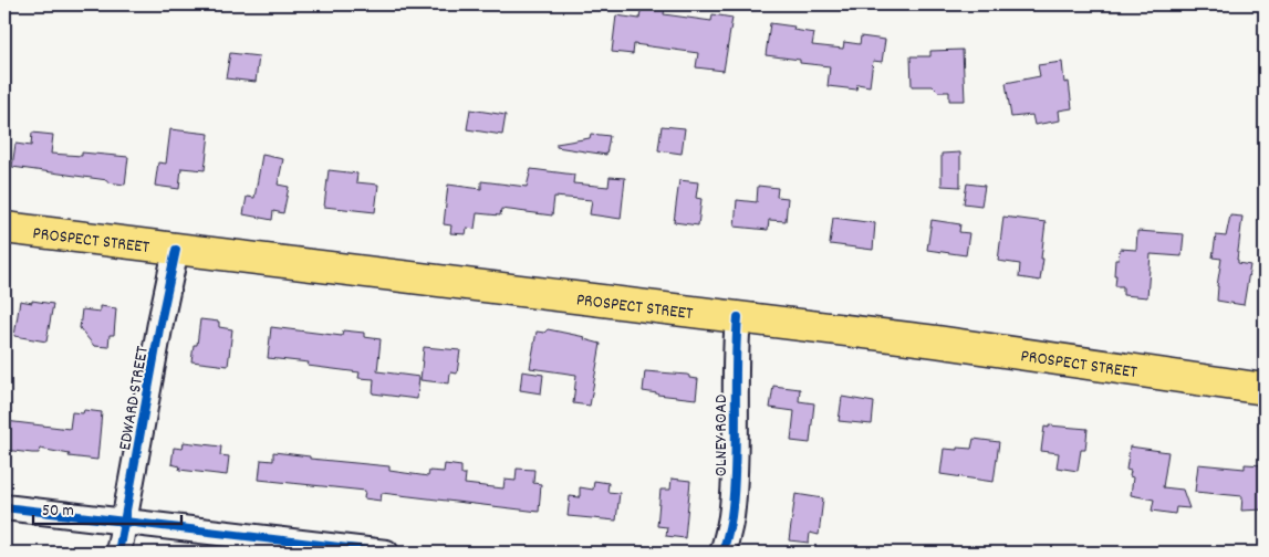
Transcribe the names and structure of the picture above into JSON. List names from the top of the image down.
{
  "streets": {
    "main road": ["PROSPECT STREET"],
    "street": ["EDWARD STREET", "OLNEY ROAD"]
  },
  "crossings": [
    ["PROSPECT STREET", "EDWARD STREET"],
    ["PROSPECT STREET", "OLNEY ROAD"]
  ],
  "scale_bar": "50 m"
}
